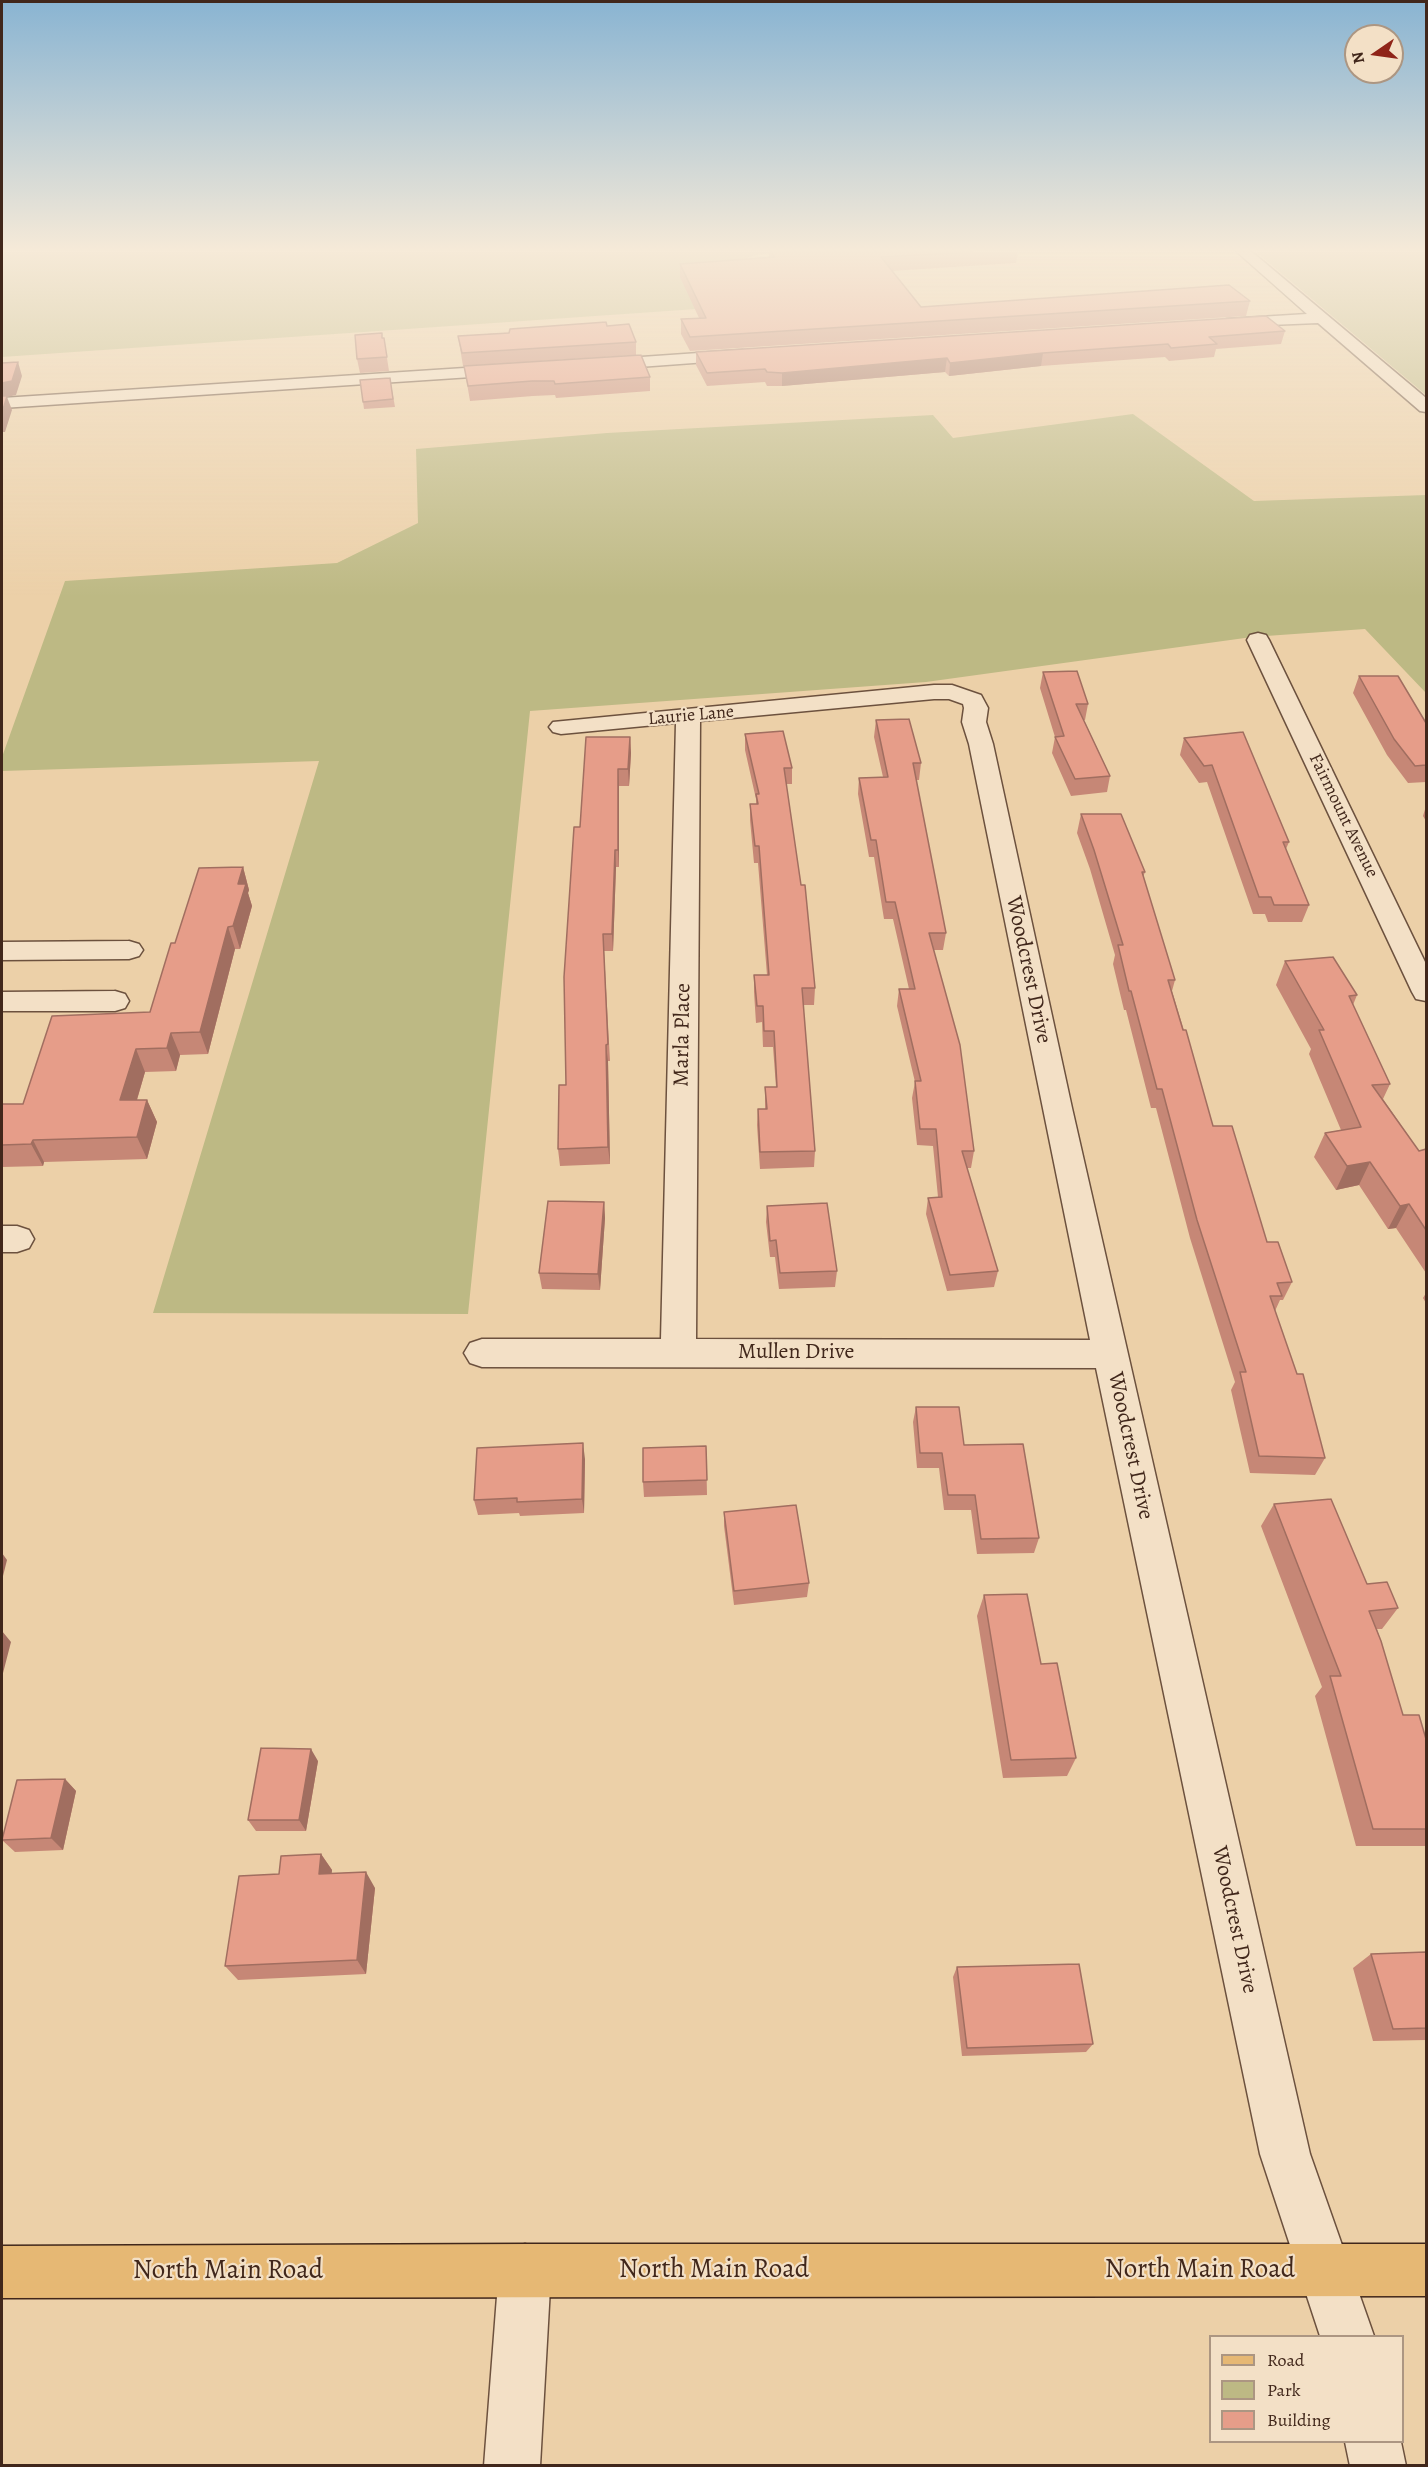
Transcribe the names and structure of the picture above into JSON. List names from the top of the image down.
{
  "streets": {
    "main road": ["North Main Road"],
    "street": [
      "Laurie Lane",
      "Fairmount Avenue",
      "Woodcrest Drive",
      "Marla Place",
      "Mullen Drive"
    ]
  },
  "crossings": [
    ["Laurie Lane", "Woodcrest Drive"],
    ["Laurie Lane", "Marla Place"],
    ["Woodcrest Drive", "Mullen Drive"],
    ["Woodcrest Drive", "North Main Road"],
    ["Marla Place", "Mullen Drive"]
  ],
  "legend": ["Road", "Park", "Building"],
  "north": "left"
}
